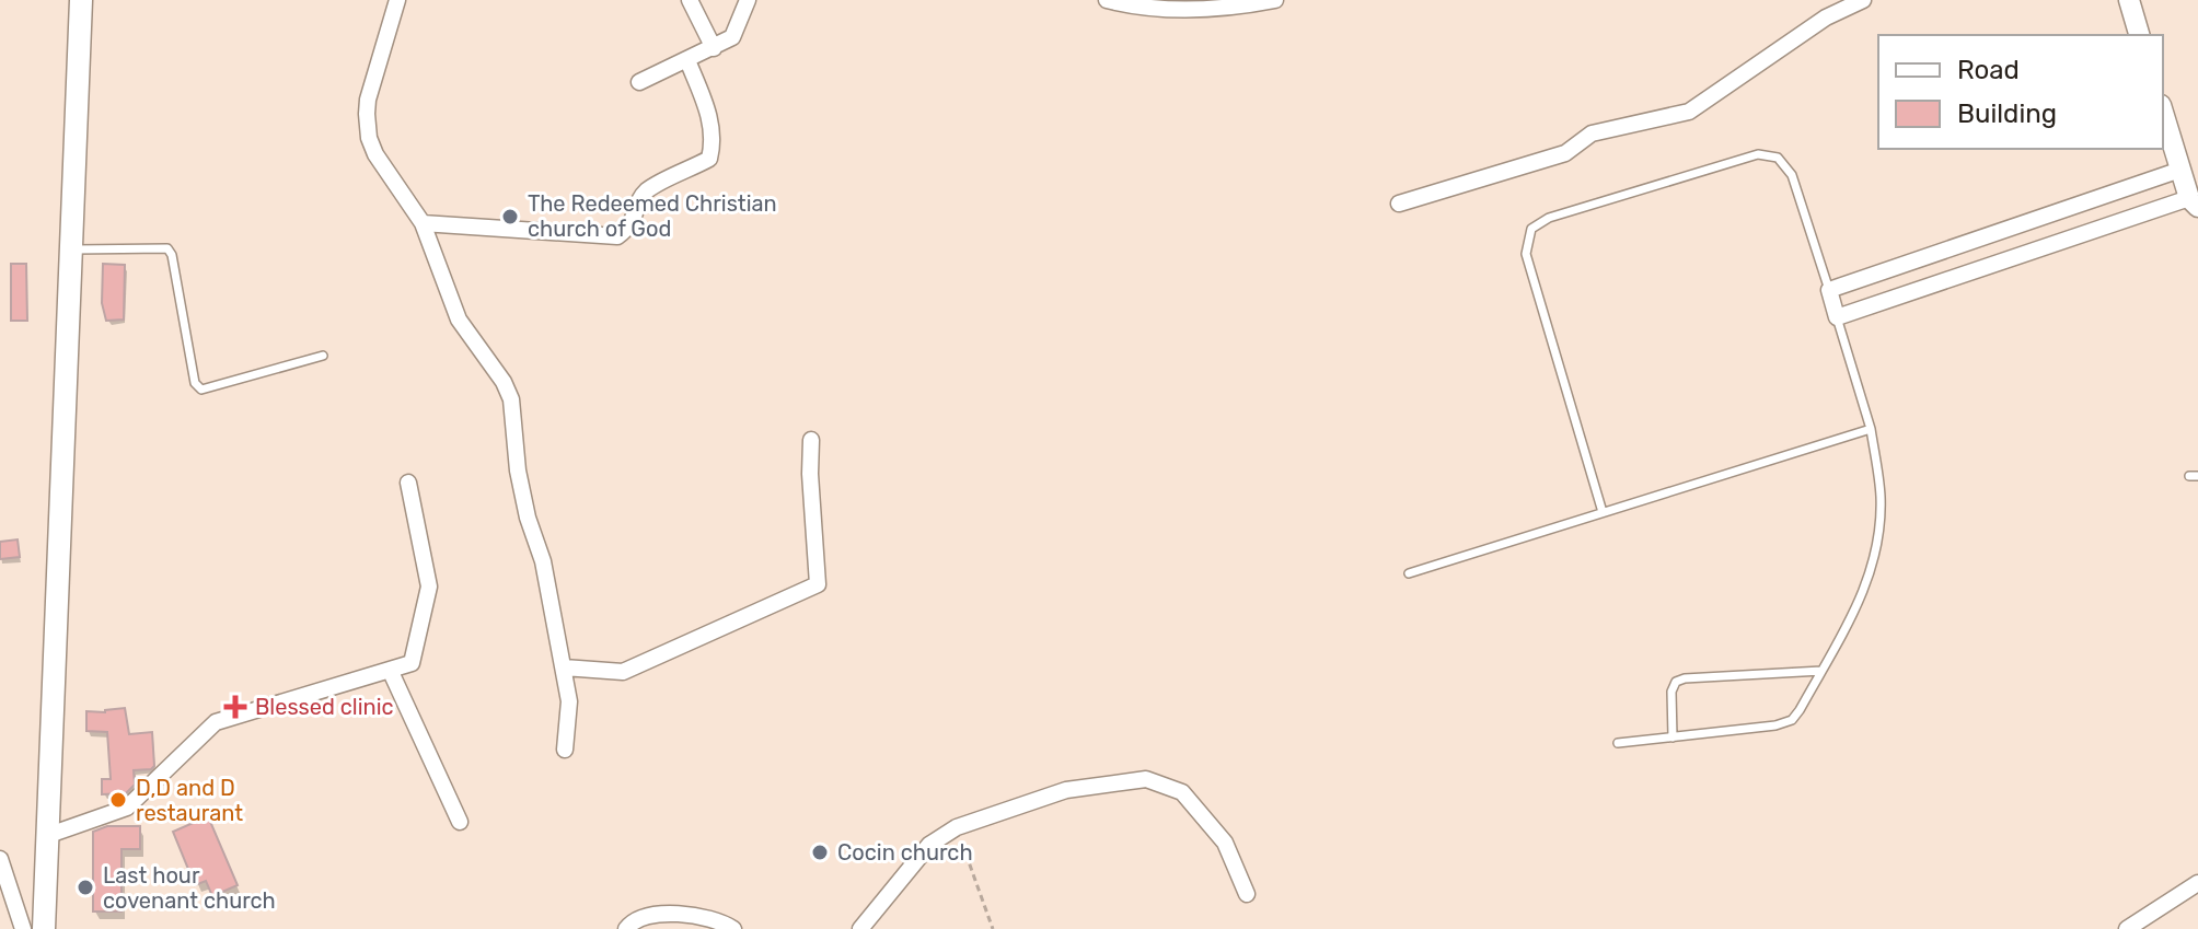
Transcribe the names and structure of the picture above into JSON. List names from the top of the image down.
{
  "places": {
    "other": [
      "The Redeemed Christian church of God",
      "D,D and D restaurant",
      "Cocin church",
      "Last hour covenant church"
    ],
    "health": ["Blessed clinic"]
  },
  "legend": ["Road", "Building"]
}
